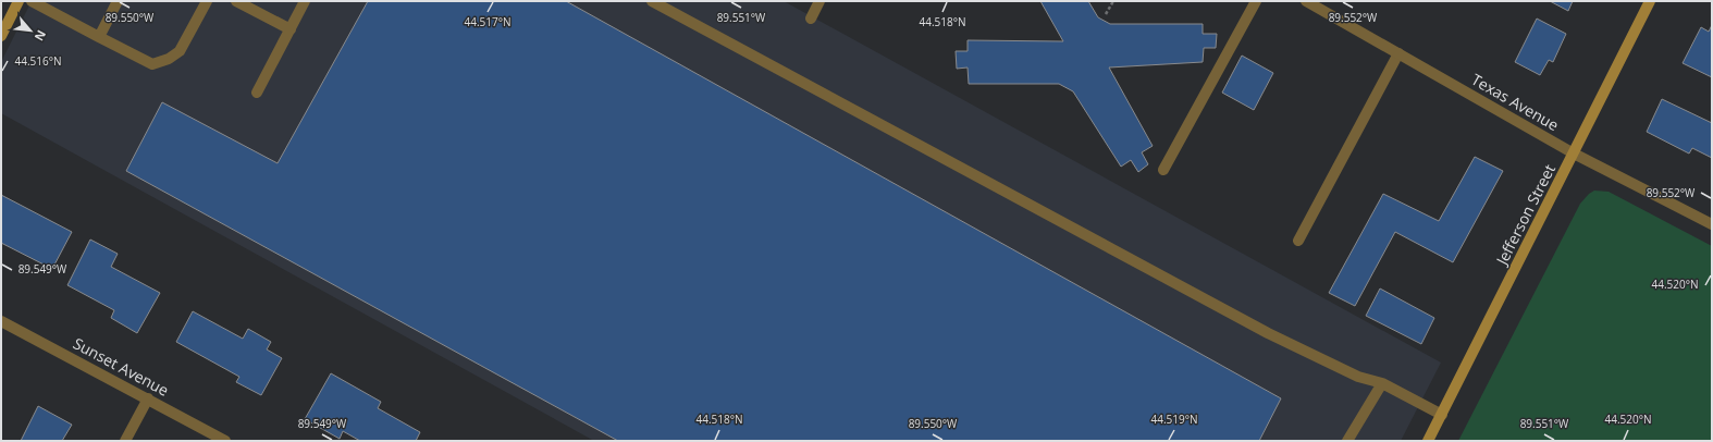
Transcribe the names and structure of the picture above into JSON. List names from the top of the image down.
{
  "streets": {
    "street": ["Texas Avenue", "Jefferson Street", "Sunset Avenue"]
  },
  "crossings": [
    ["Texas Avenue", "Jefferson Street"]
  ],
  "north": "bottom right",
  "coordinates": [
    "89.550°W",
    "89.551°W",
    "89.552°W",
    "44.517°N",
    "44.518°N",
    "44.516°N",
    "89.549°W",
    "44.520°N",
    "44.519°N"
  ]
}
